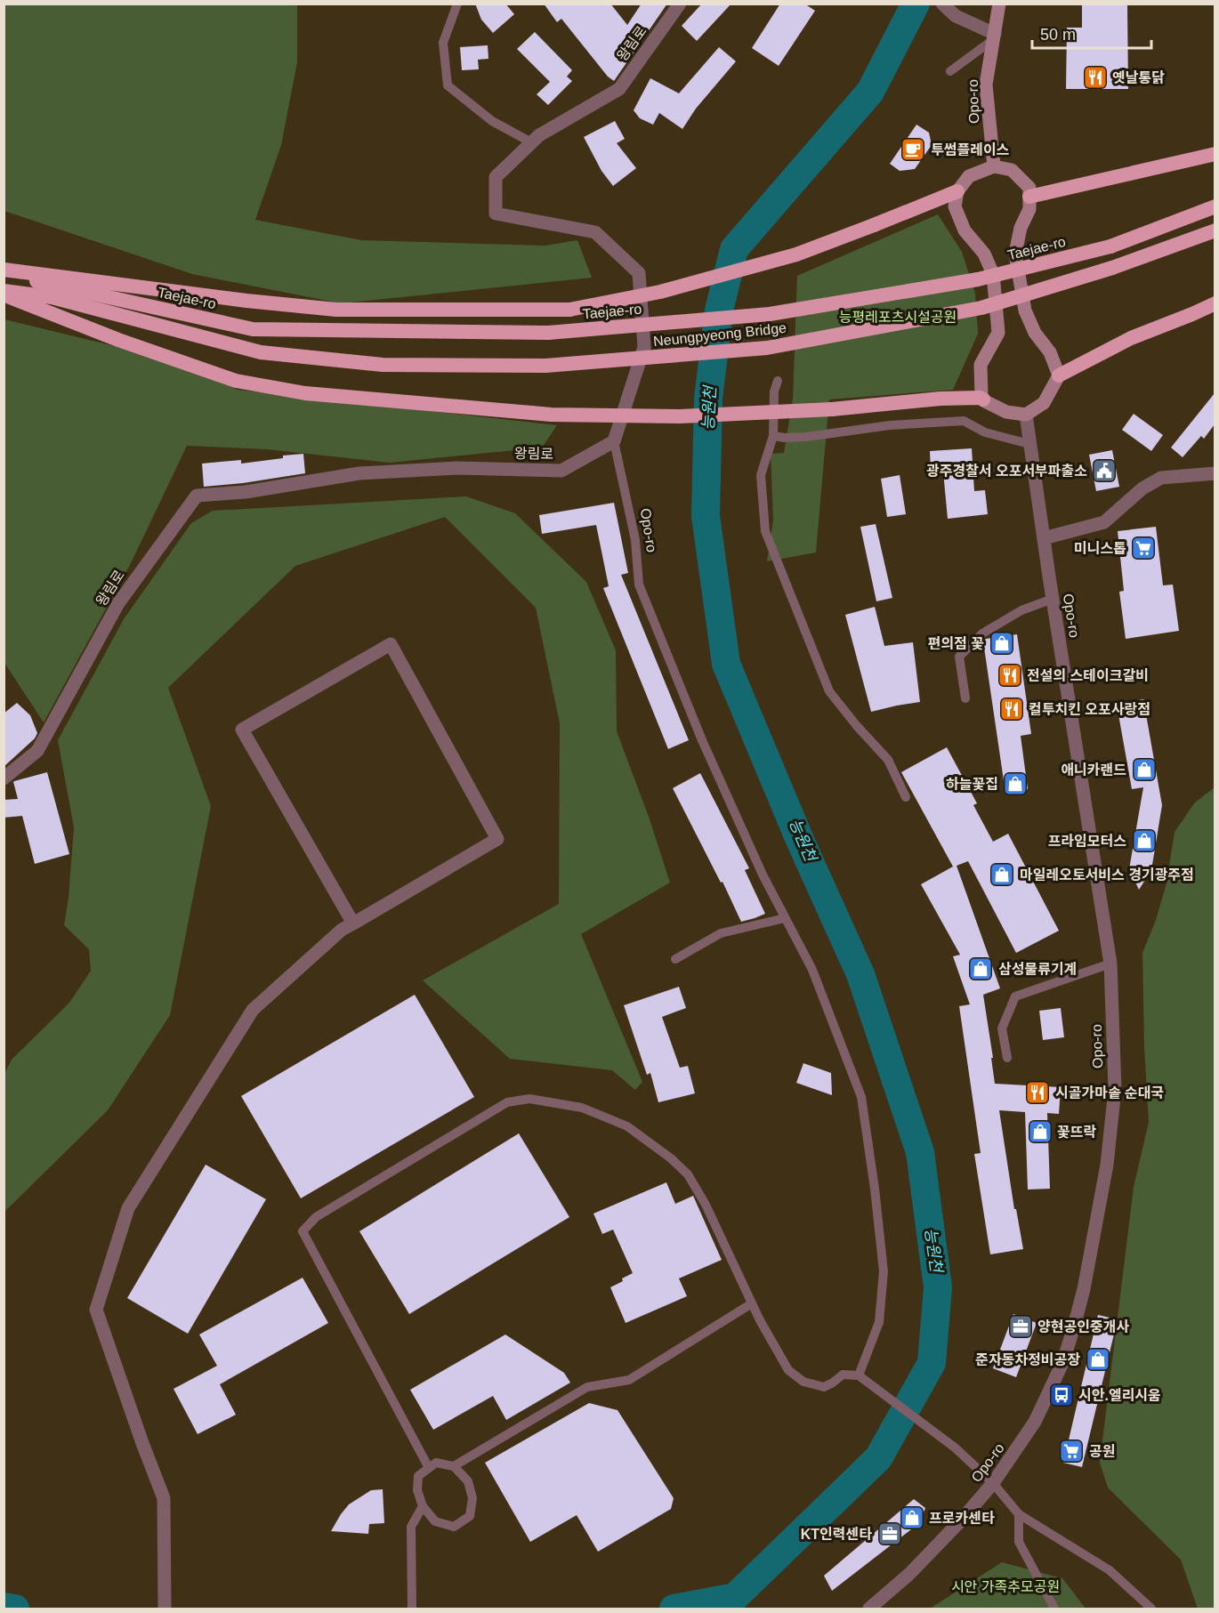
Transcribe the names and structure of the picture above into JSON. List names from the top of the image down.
{
  "streets": {
    "highway": ["Taejae-ro", "Neungpyeong Bridge"],
    "main road": ["Opo-ro"],
    "street": ["왕림로"]
  },
  "crossings": [
    ["왕림로", "Opo-ro"]
  ],
  "water": ["능원천"],
  "parks": ["능평레포츠시설공원", "시안 가족추모공원"],
  "places": {
    "restaurant": [
      "옛날통닭",
      "전설의 스테이크갈비",
      "컬투치킨 오포사랑점",
      "시골가마솥 순대국"
    ],
    "cafe": ["투썸플레이스"],
    "public building": ["광주경찰서 오포서부파출소"],
    "supermarket": ["미니스톱", "공원"],
    "shop": [
      "편의점 꽃",
      "애니카랜드",
      "하늘꽃집",
      "프라임모터스",
      "마일레오토서비스 경기광주점",
      "삼성물류기계",
      "꽃뜨락",
      "준자동차정비공장",
      "프로카센타"
    ],
    "office": ["양현공인중개사", "KT인력센타"],
    "bus stop": ["시안.엘리시움"]
  },
  "scale_bar": "50 m"
}
